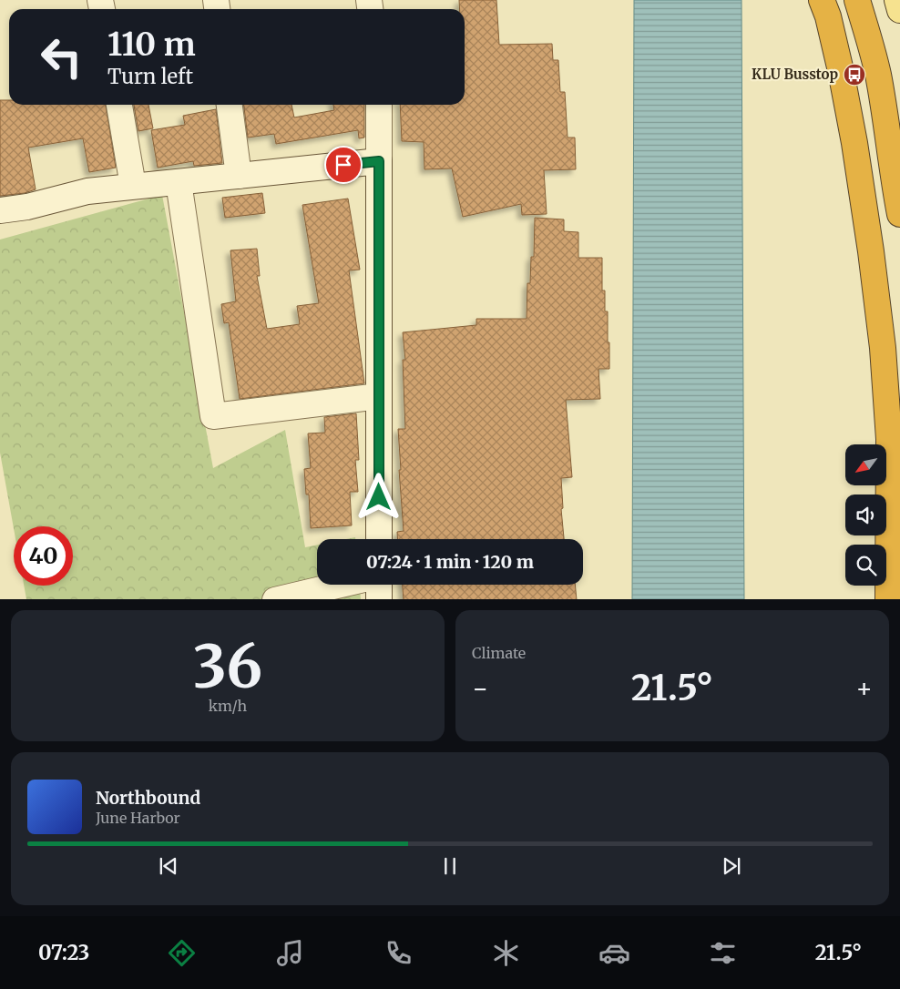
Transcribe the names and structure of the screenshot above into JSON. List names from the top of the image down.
{
  "places": {
    "bus stop": ["KLU Busstop"]
  },
  "north": "bottom left",
  "page": {
    "turn": ["110 m", "Turn left"],
    "limit": "40",
    "trip": "07:24 · 1 min · 120 m",
    "tile": [
      ["36", "km/h"],
      "Climate"
    ],
    "heat": ["−", "21.5°", "+"],
    "song": ["Northbound", "June Harbor"],
    "tabs": ["07:23", "21.5°"]
  }
}
